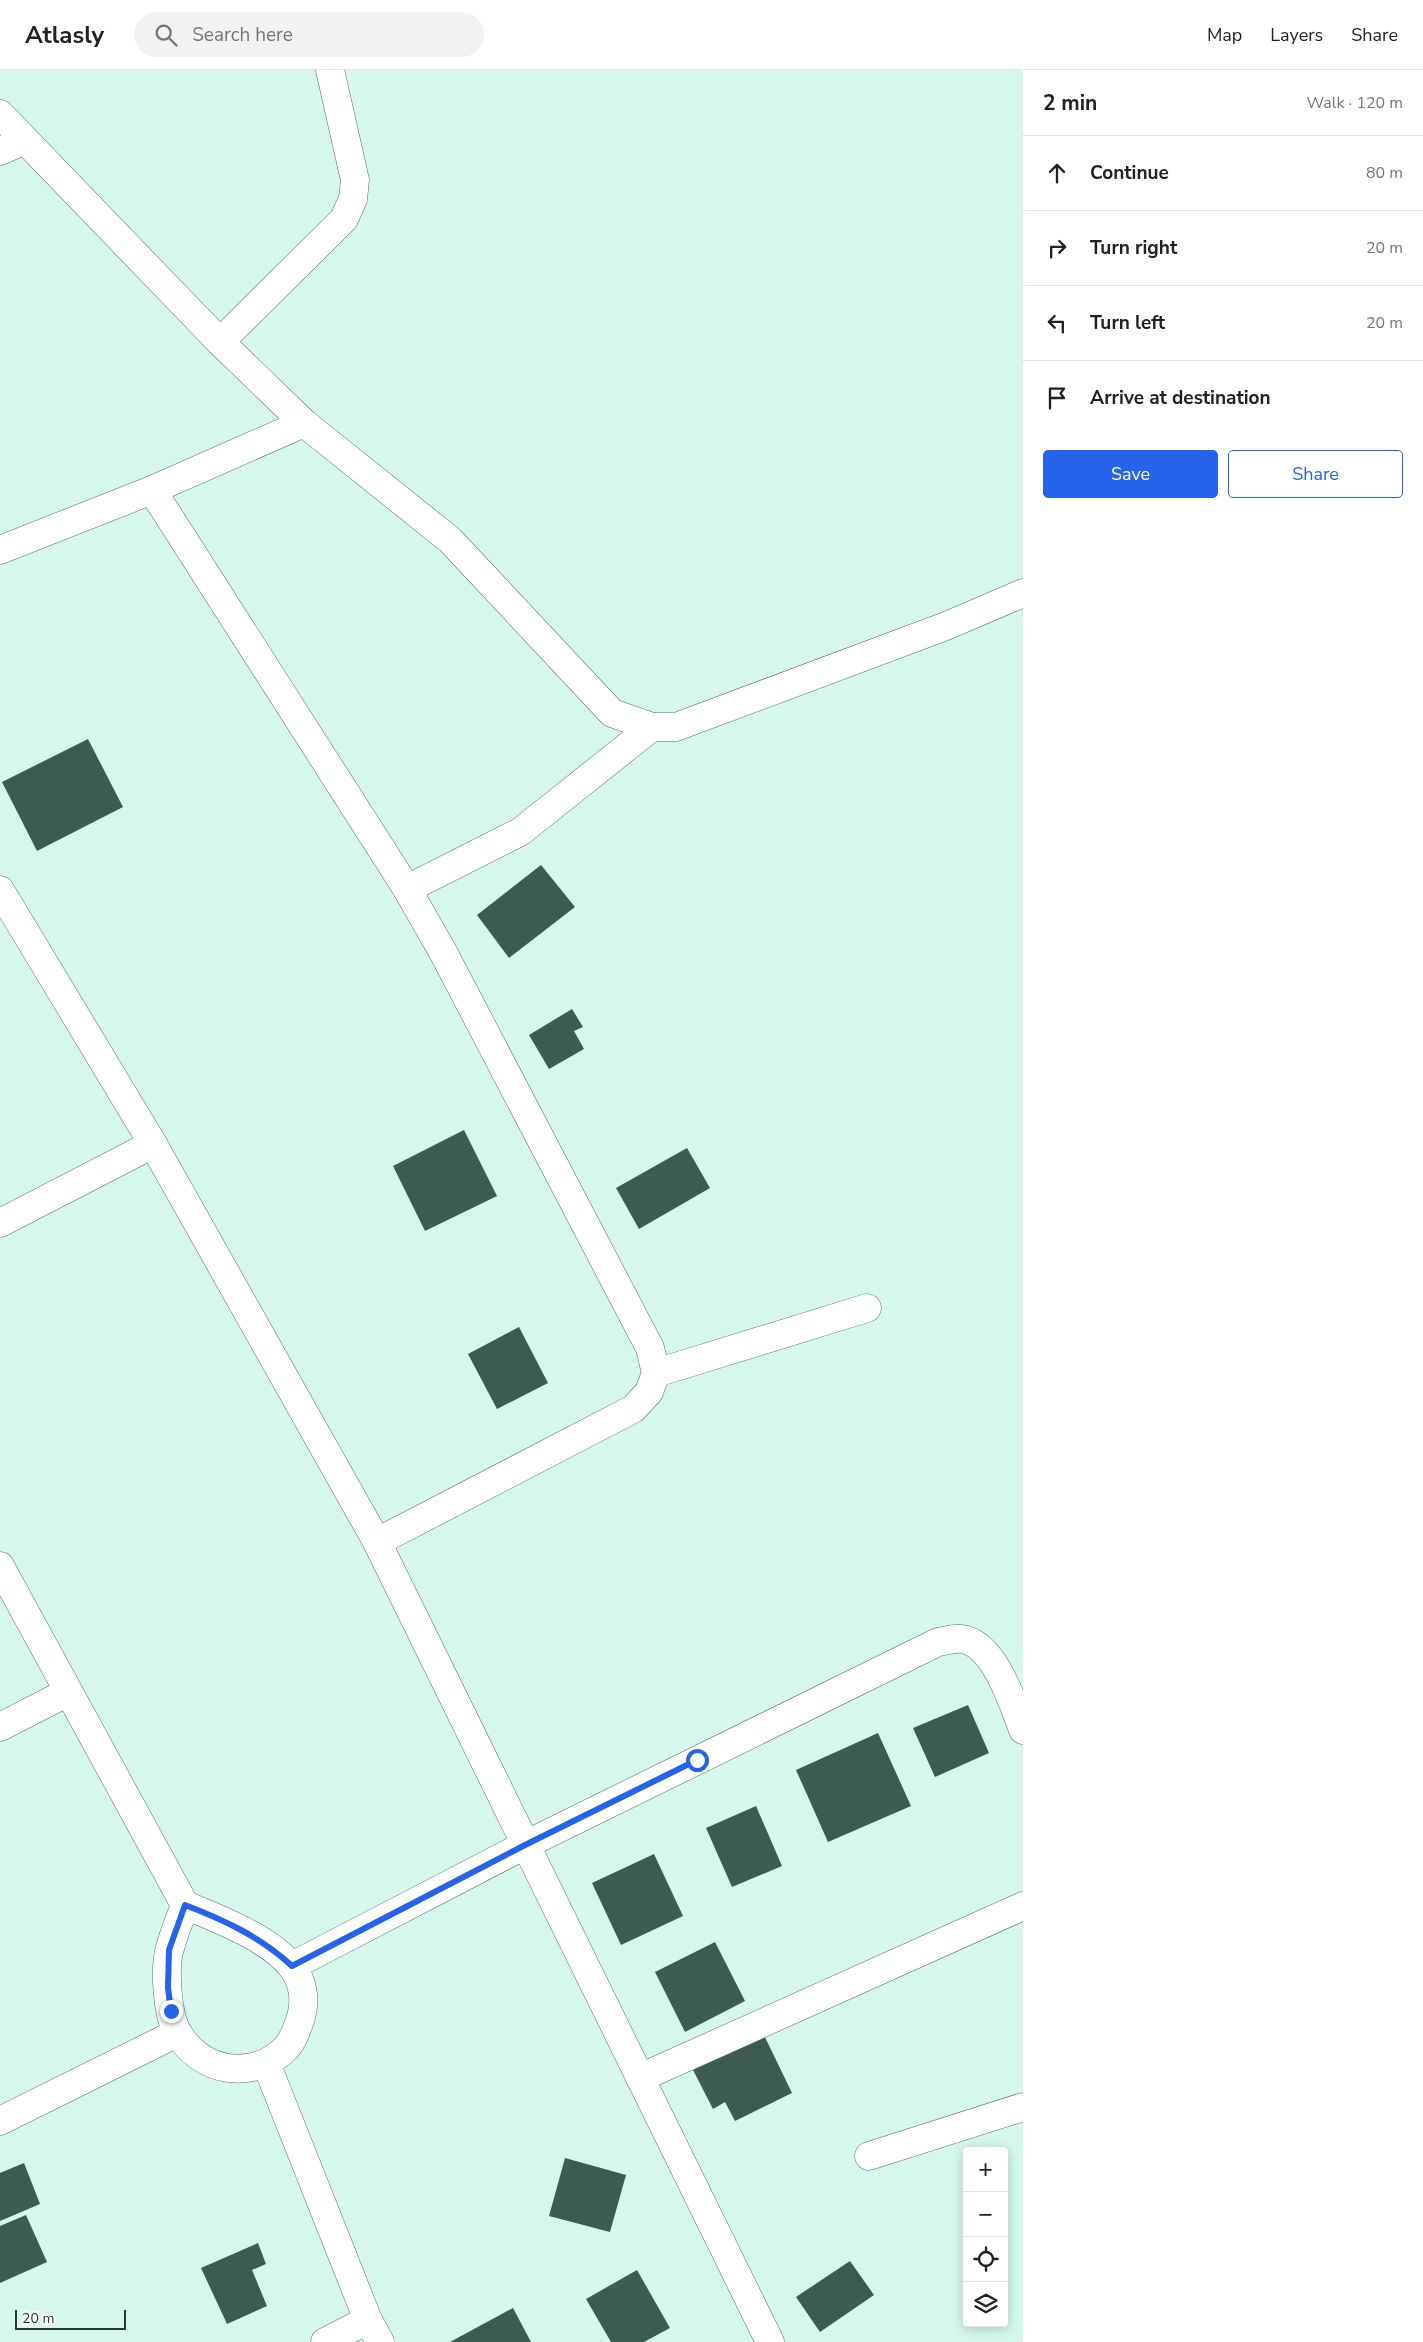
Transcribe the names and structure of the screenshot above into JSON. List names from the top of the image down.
{
  "scale_bar": "20 m",
  "page": {
    "header": "Atlasly",
    "search": "Search here",
    "nav": ["Map", "Layers", "Share"],
    "heading": ["2 min", "Walk · 120 m"],
    "list": [
      ["Continue", "80 m"],
      ["Turn right", "20 m"],
      ["Turn left", "20 m"],
      "Arrive at destination"
    ],
    "buttons": ["Save", "Share"],
    "map_buttons": ["+", "−"],
    "scale": "20 m"
  }
}
